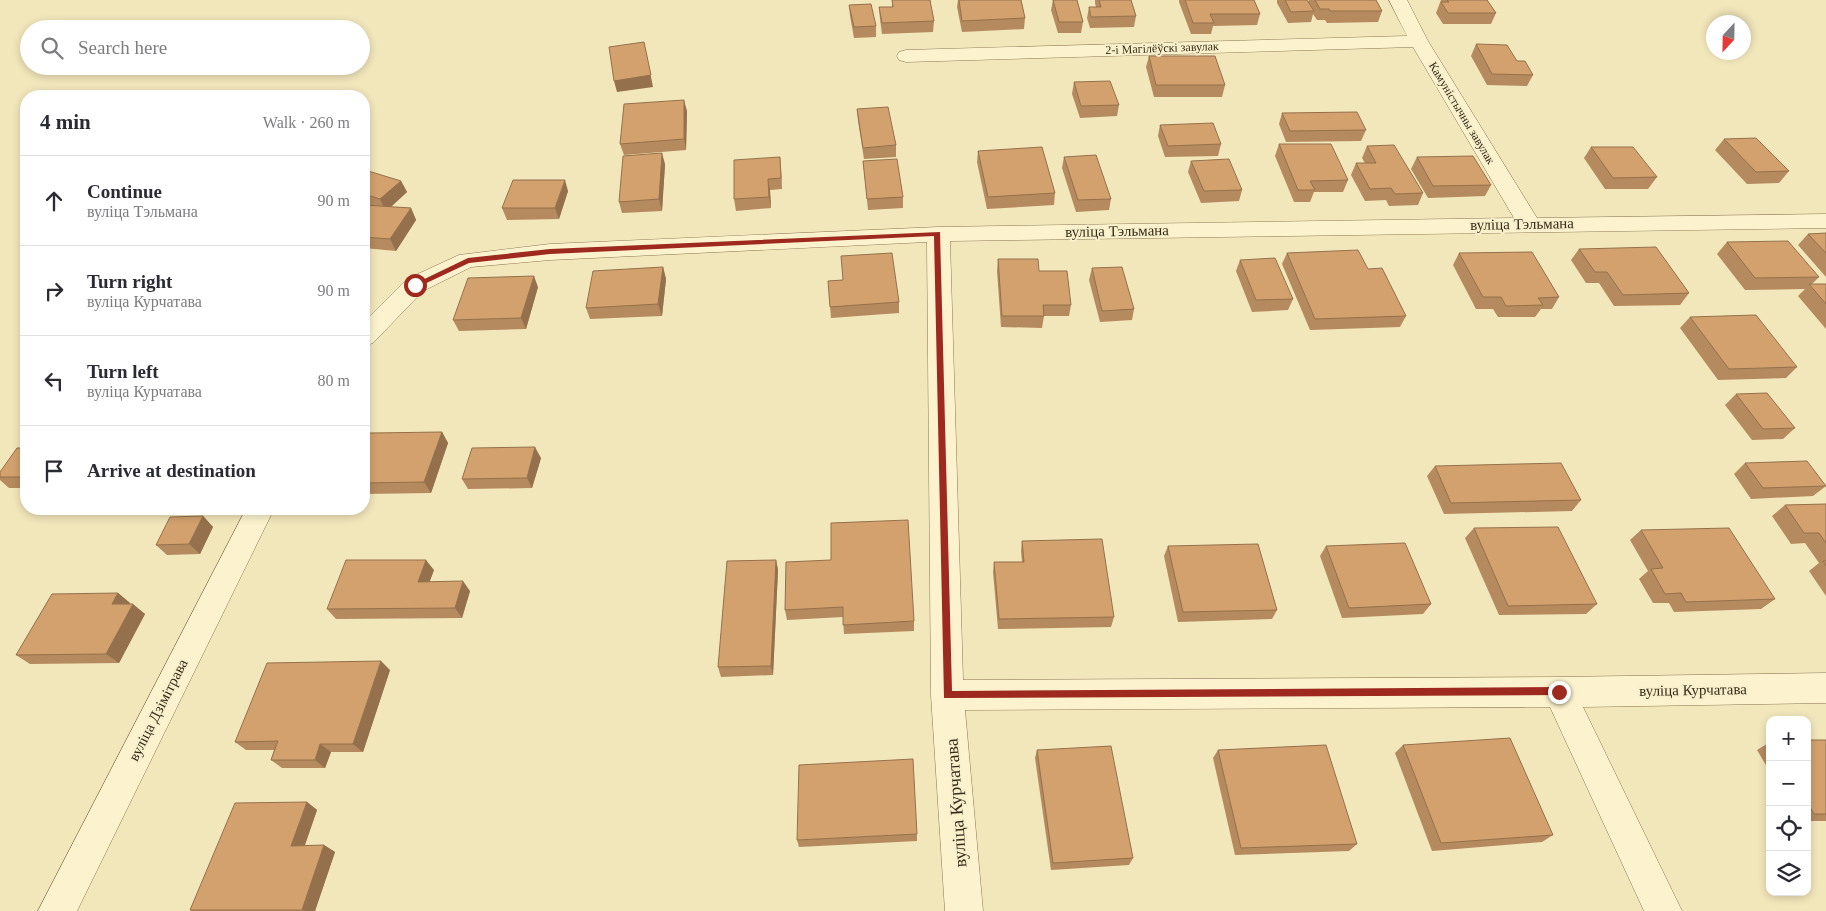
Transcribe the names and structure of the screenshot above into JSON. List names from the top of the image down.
{
  "streets": {
    "street": [
      "2-і Магілёўскі завулак",
      "Камуністычны завулак",
      "вуліца Тэльмана",
      "вуліца Курчатава",
      "вуліца Дзімітрава"
    ]
  },
  "crossings": [
    ["2-і Магілёўскі завулак", "Камуністычны завулак"],
    ["Камуністычны завулак", "вуліца Тэльмана"],
    ["вуліца Тэльмана", "вуліца Курчатава"]
  ],
  "north": "bottom",
  "page": {
    "search": "Search here",
    "heading": ["4 min", "Walk · 260 m"],
    "list": [
      ["Continue", "вуліца Тэльмана", "90 m"],
      ["Turn right", "вуліца Курчатава", "90 m"],
      ["Turn left", "вуліца Курчатава", "80 m"],
      "Arrive at destination"
    ],
    "map_buttons": ["+", "−"]
  }
}
